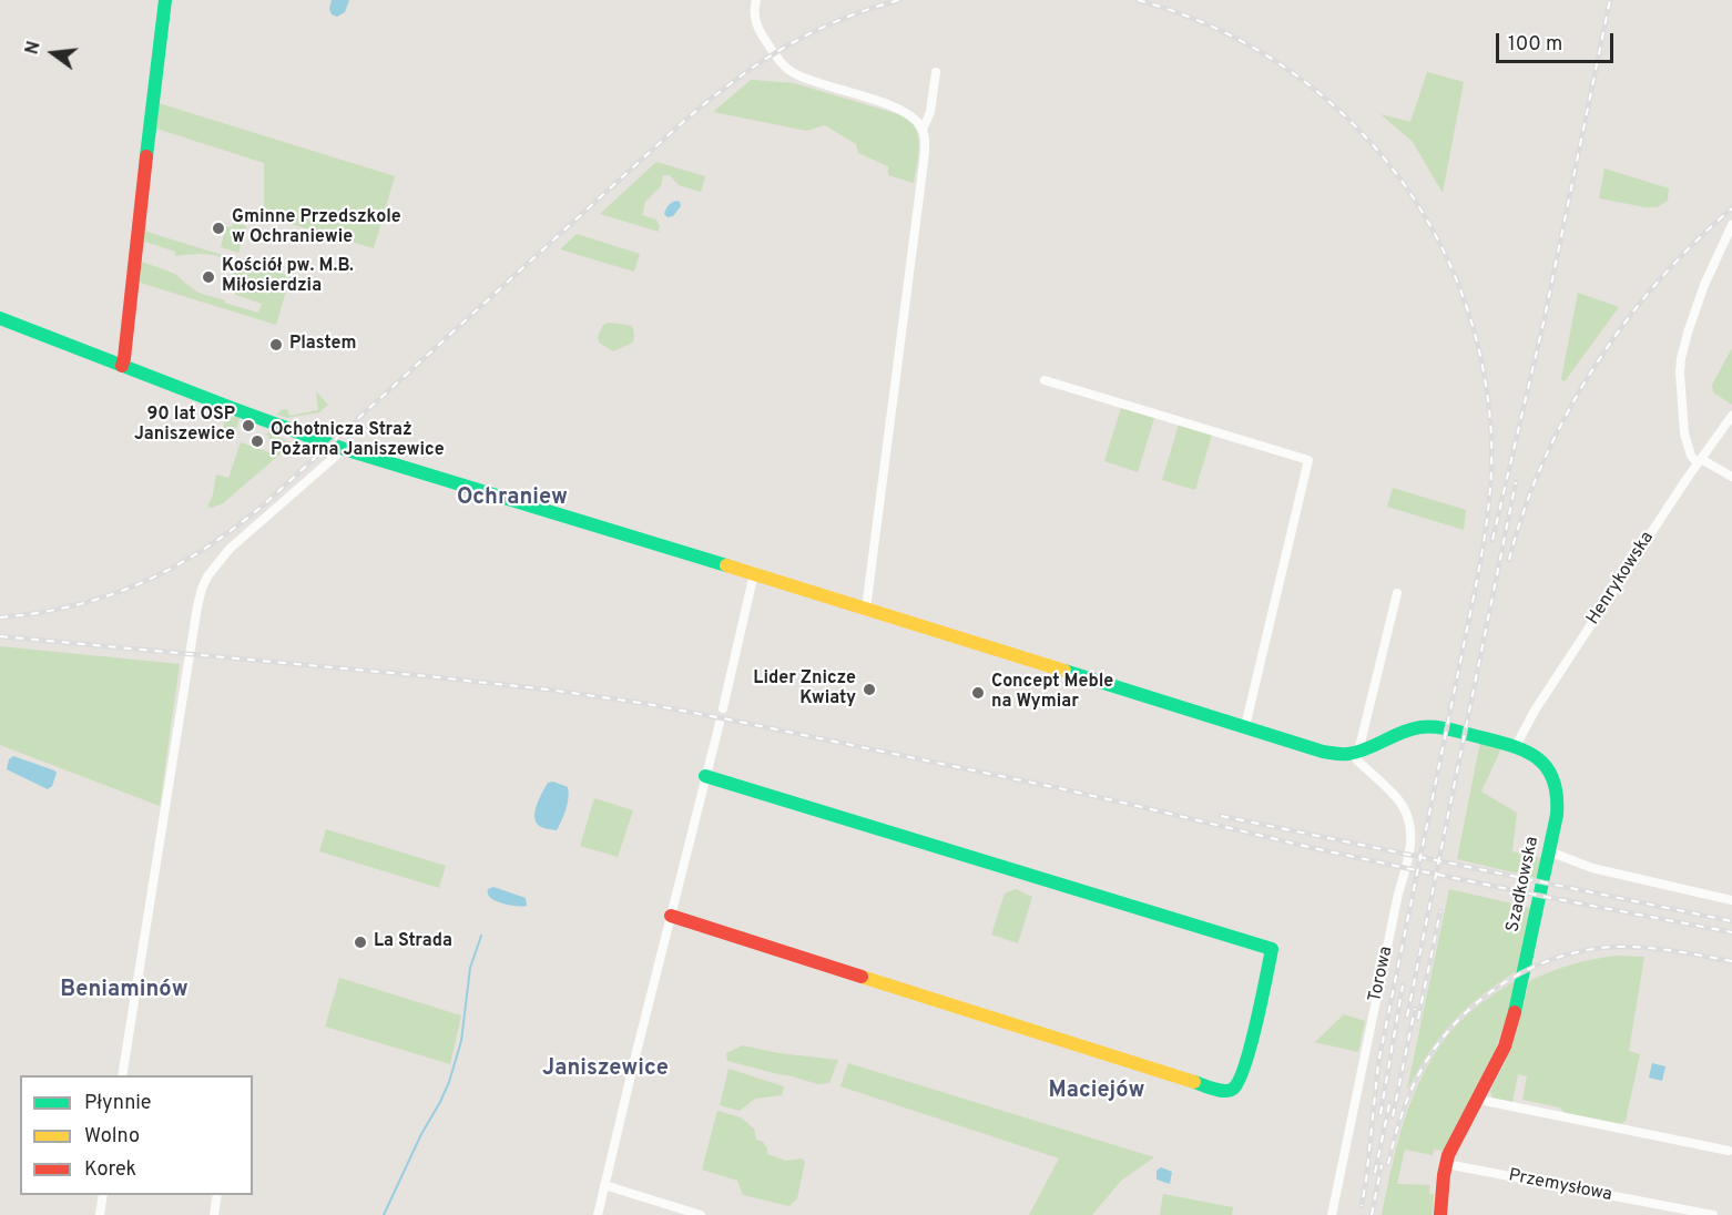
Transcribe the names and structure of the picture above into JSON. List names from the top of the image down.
{
  "streets": {
    "street": [
      "Henrykowska",
      "Szadkowska",
      "Torowa",
      "Przemysłowa"
    ]
  },
  "crossings": [
    ["Henrykowska", "Szadkowska"],
    ["Szadkowska", "Torowa"],
    ["Szadkowska", "Przemysłowa"]
  ],
  "districts": [
    "Ochraniew",
    "Beniaminów",
    "Janiszewice",
    "Maciejów"
  ],
  "places": [
    "Gminne Przedszkole w Ochraniewie",
    "Kościół pw. M.B. Miłosierdzia",
    "Plastem",
    "90 lat OSP Janiszewice",
    "Ochotnicza Straż Pożarna Janiszewice",
    "Lider Znicze Kwiaty",
    "Concept Meble na Wymiar",
    "La Strada"
  ],
  "legend": ["Płynnie", "Wolno", "Korek"],
  "scale_bar": "100 m",
  "north": "left"
}
